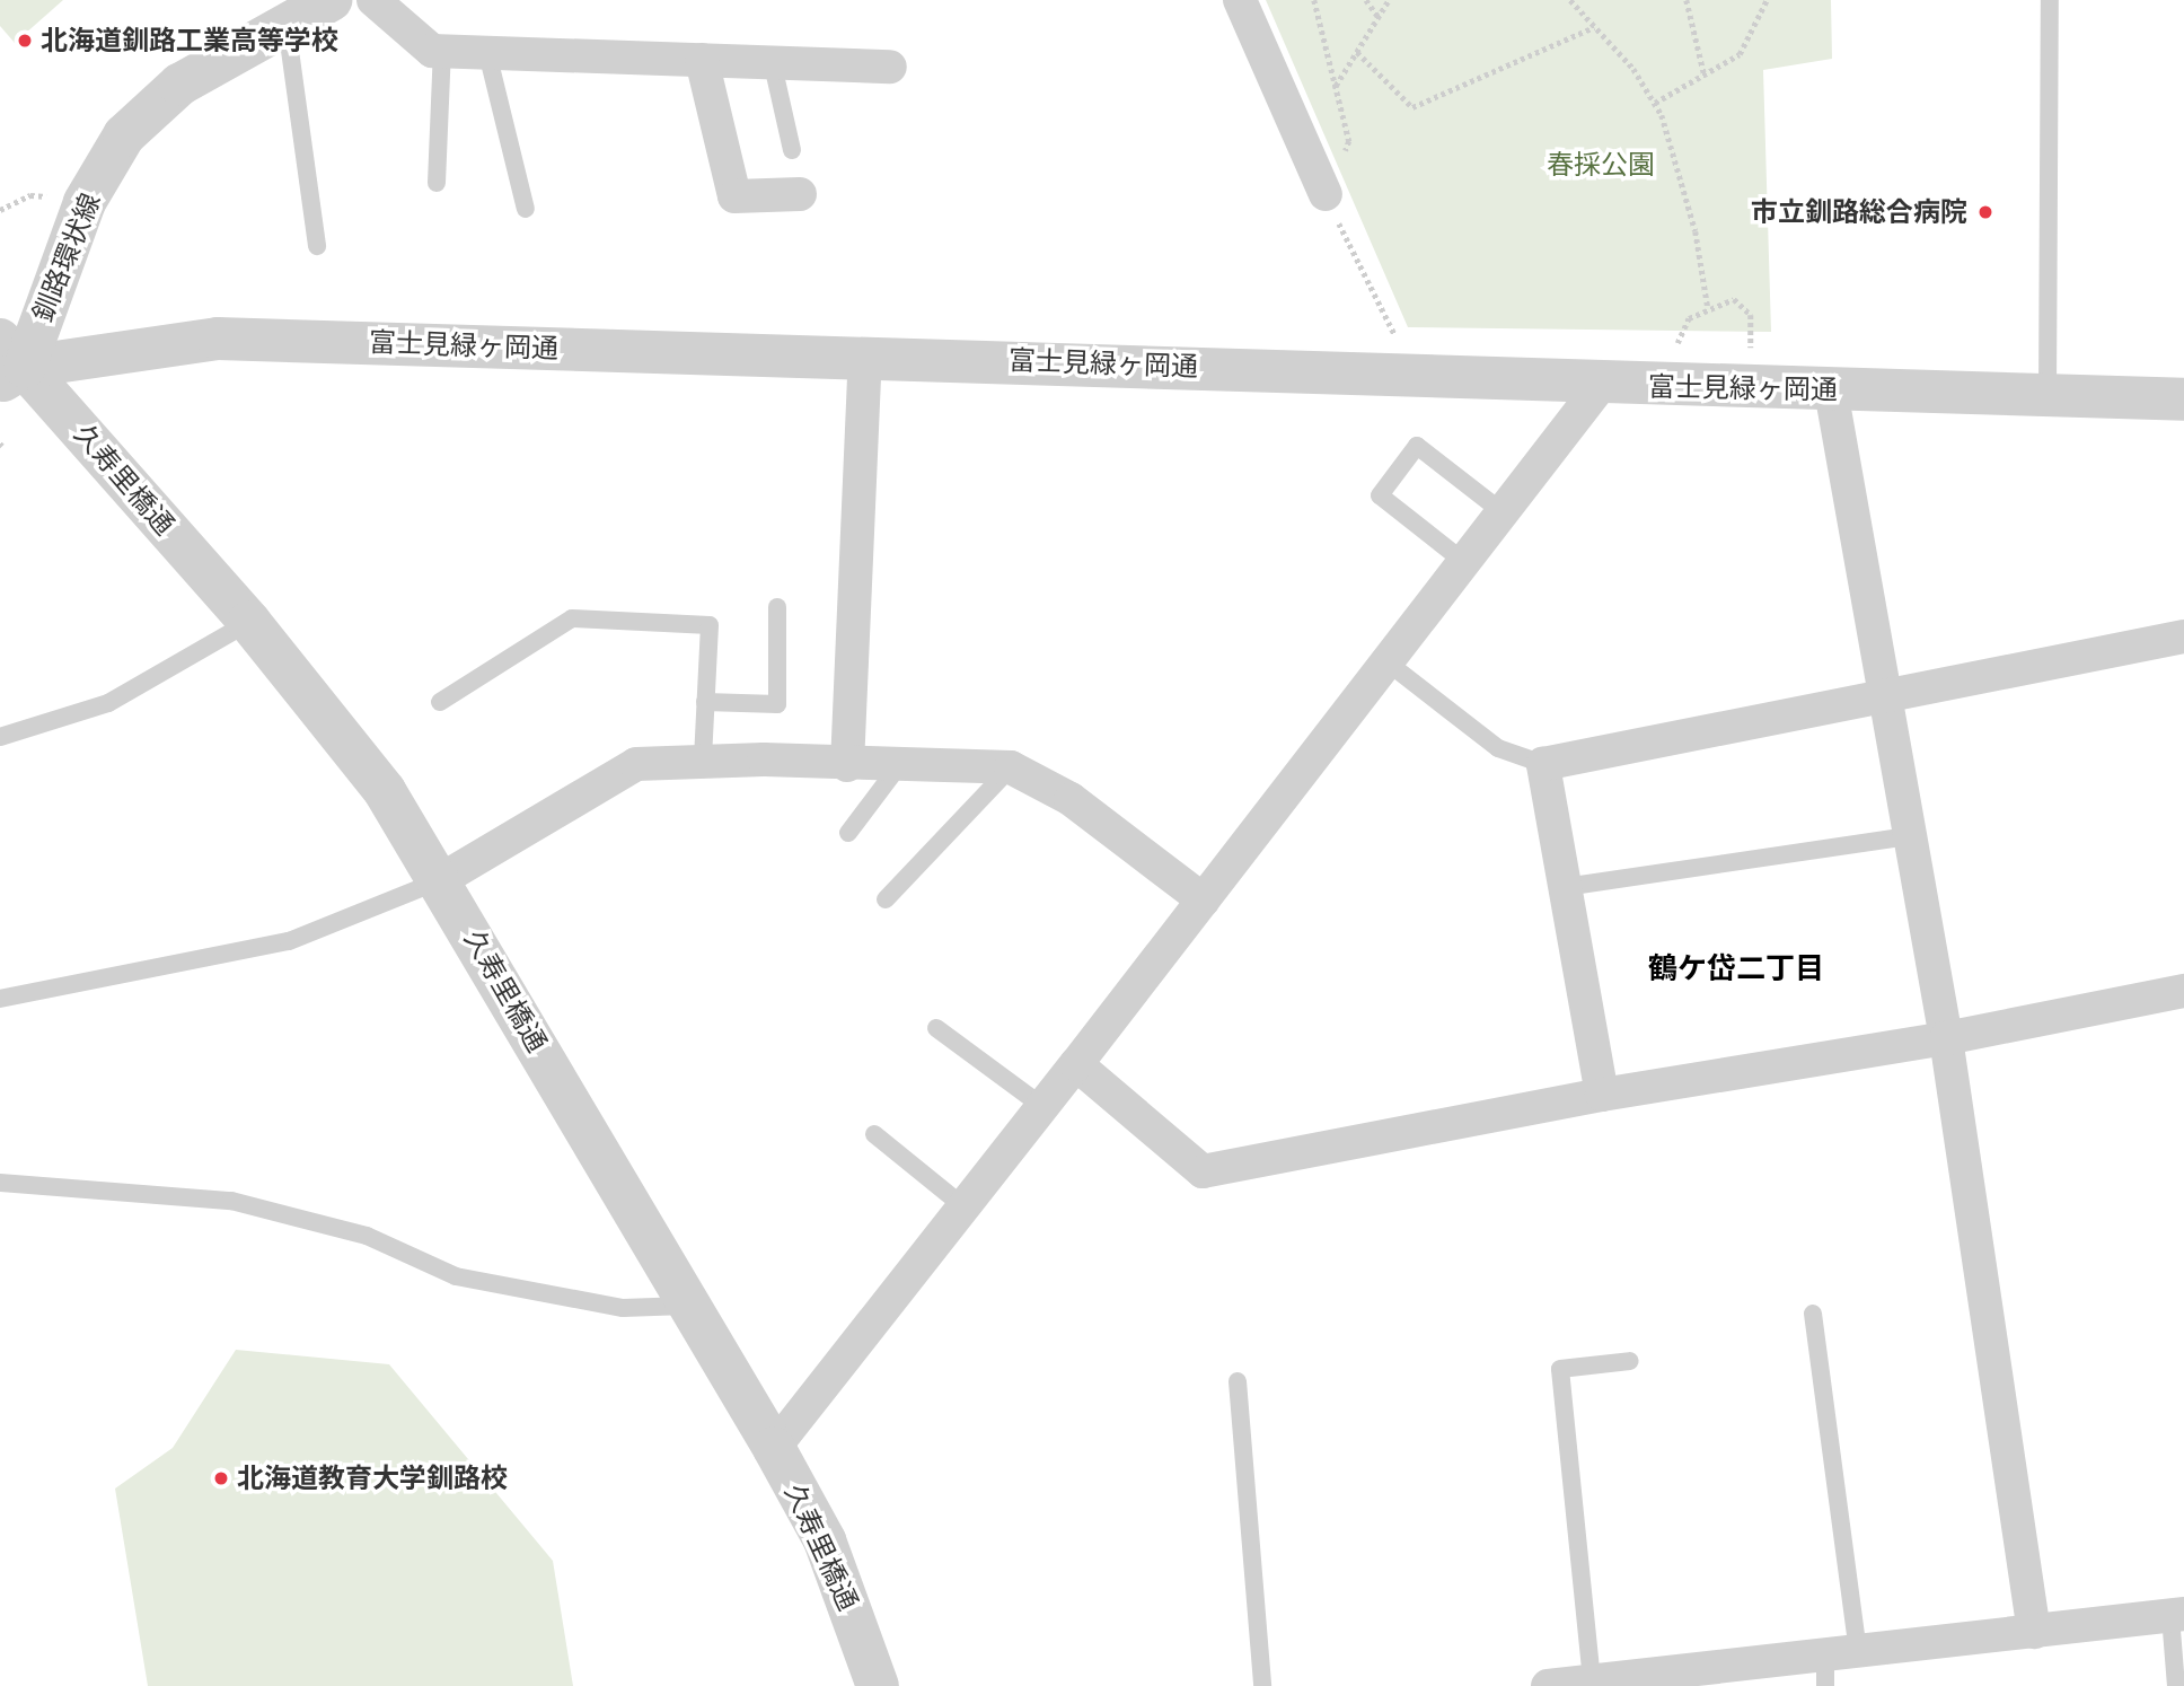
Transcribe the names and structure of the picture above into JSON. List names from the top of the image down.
{
  "streets": {
    "street": ["釧路環状線", "富士見緑ヶ岡通", "久寿里橋通"]
  },
  "crossings": [
    ["釧路環状線", "富士見緑ヶ岡通"],
    ["釧路環状線", "久寿里橋通"],
    ["富士見緑ヶ岡通", "久寿里橋通"]
  ],
  "districts": ["鶴ケ岱二丁目"],
  "parks": ["春採公園"],
  "places": ["北海道釧路工業高等学校", "市立釧路総合病院", "北海道教育大学釧路校"]
}
